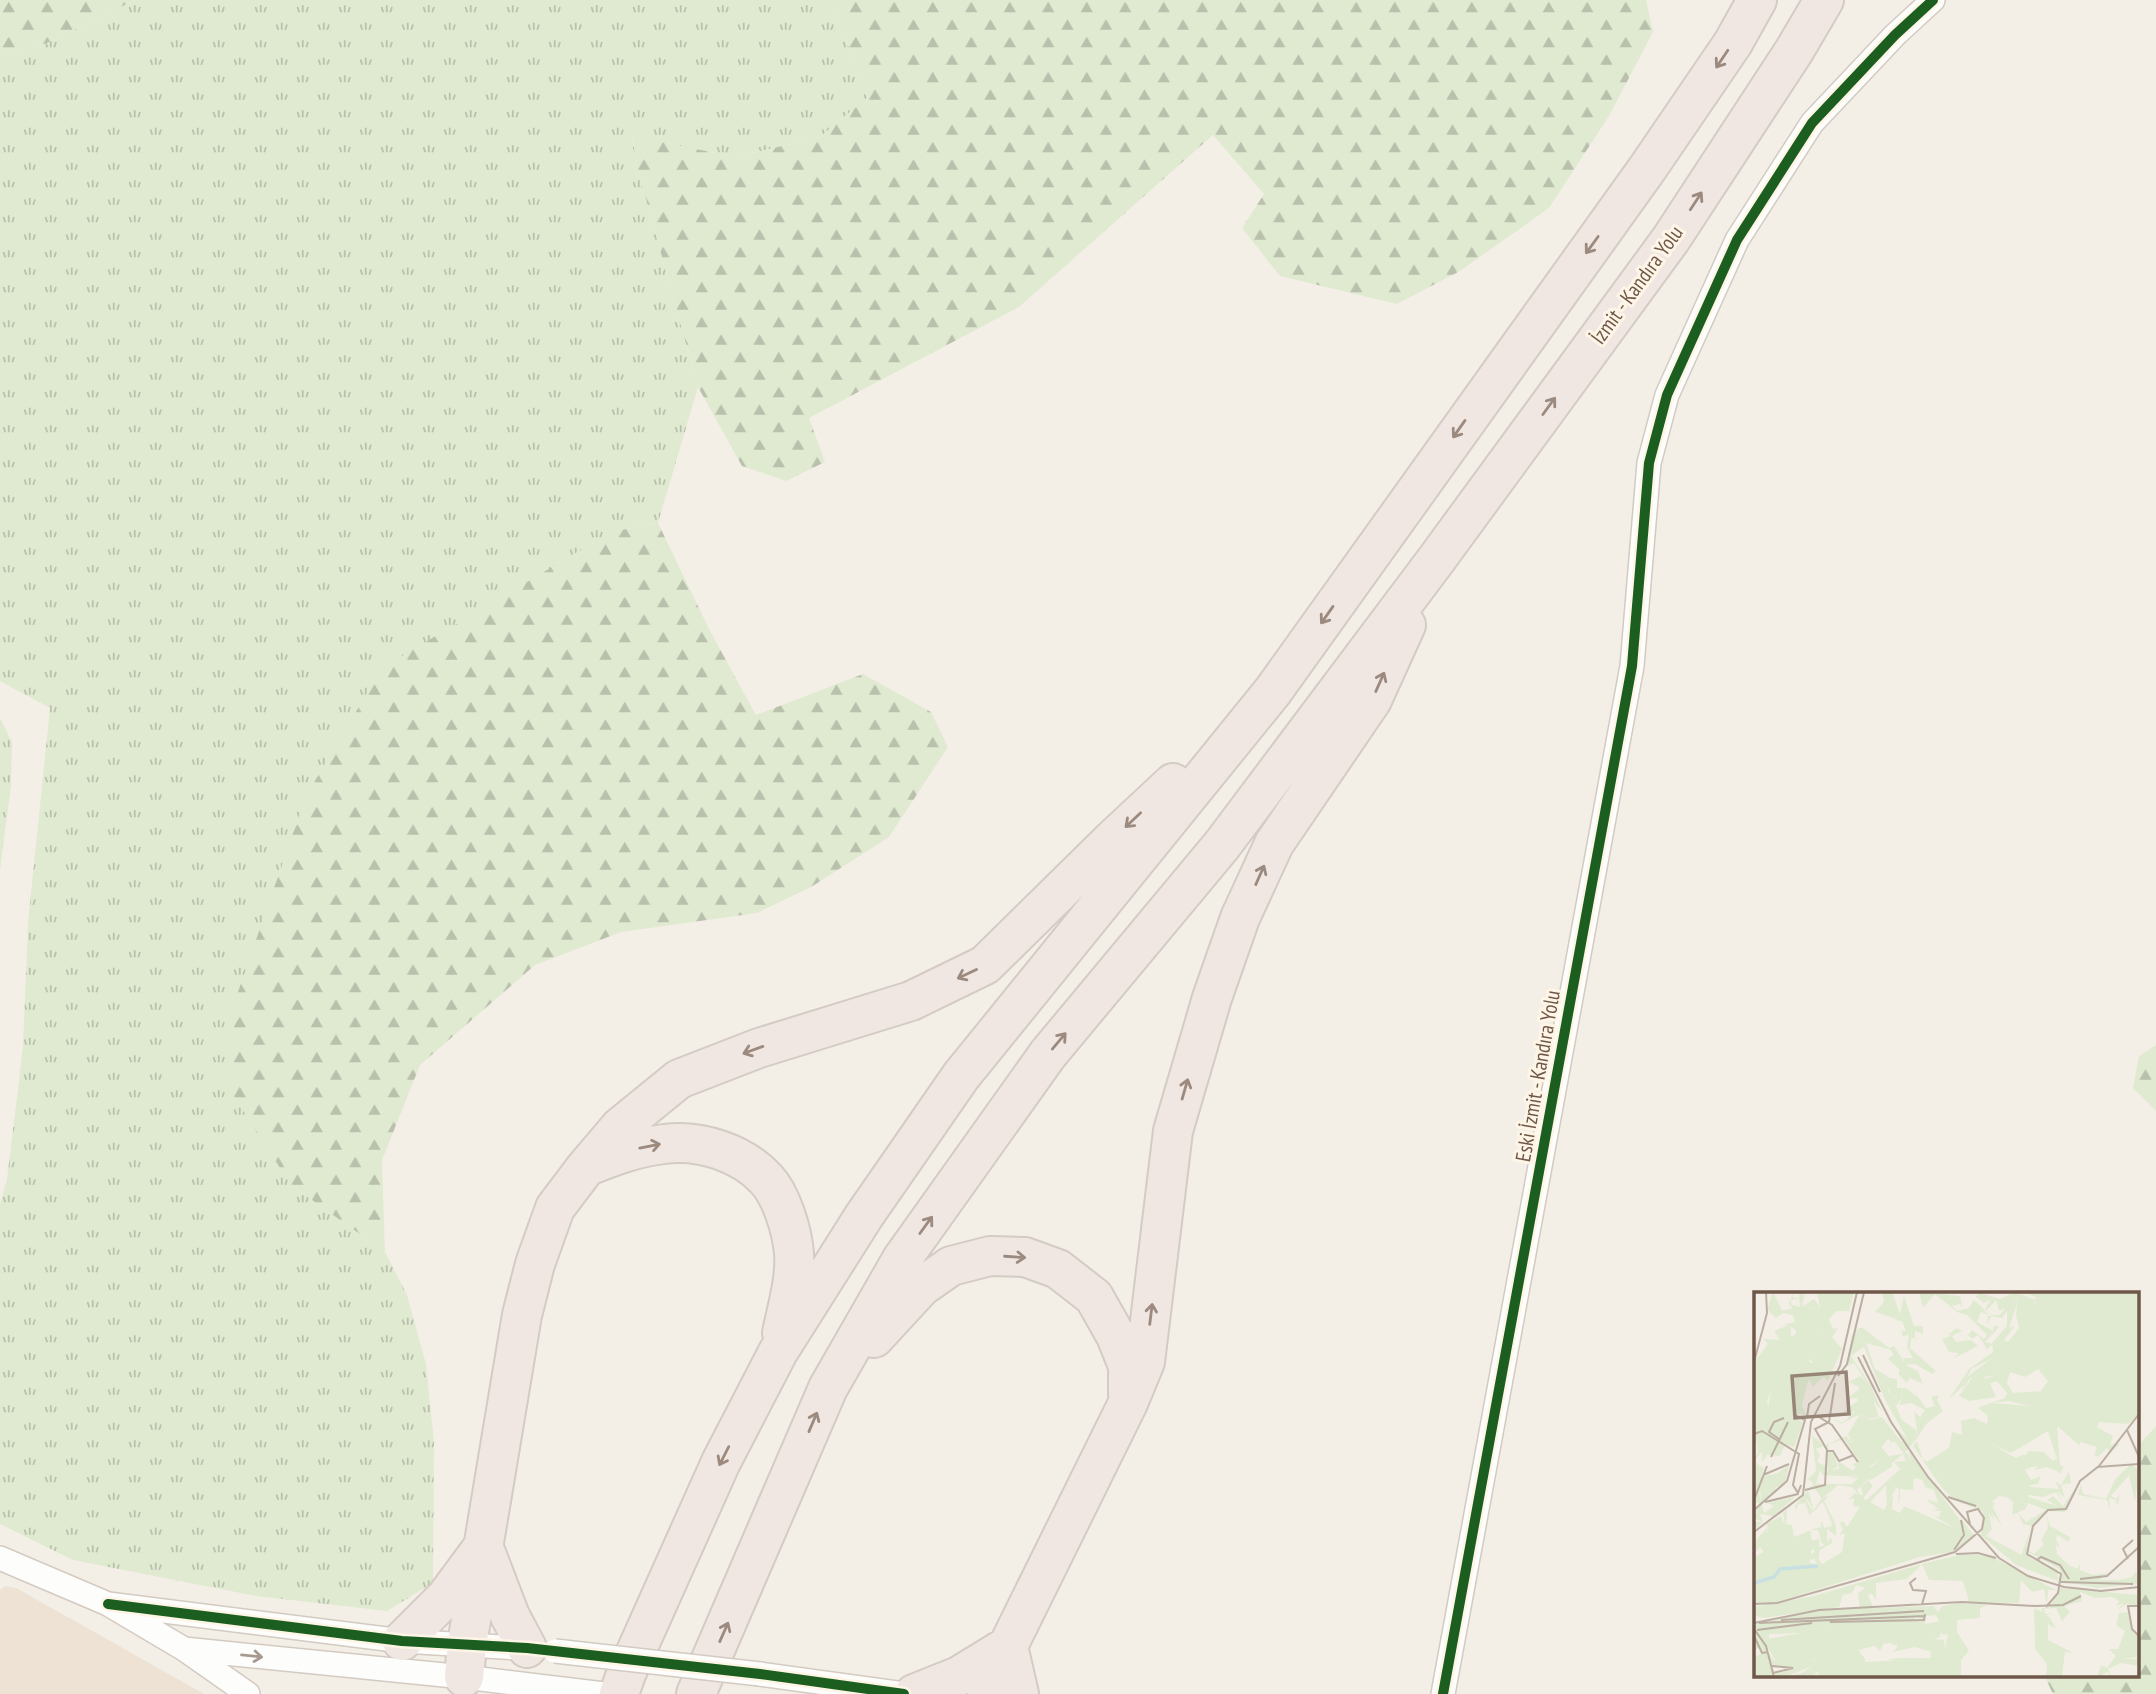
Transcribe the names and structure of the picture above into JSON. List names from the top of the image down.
{
  "streets": {
    "highway": ["İzmit - Kandıra Yolu"],
    "street": ["Eski İzmit - Kandıra Yolu"]
  }
}
